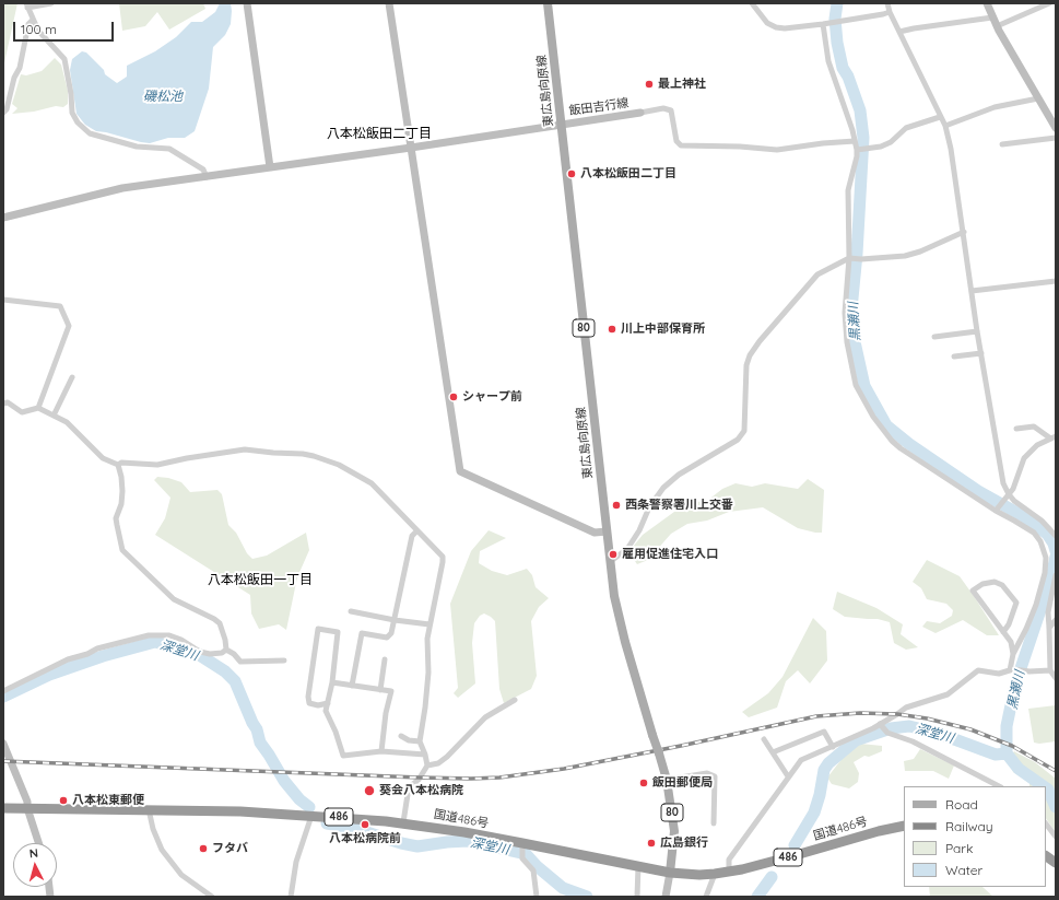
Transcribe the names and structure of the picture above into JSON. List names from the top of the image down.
{
  "streets": {
    "highway": ["486", "国道486号"],
    "main road": ["東広島向原線", "80"],
    "street": ["飯田吉行線"]
  },
  "crossings": [
    ["東広島向原線", "飯田吉行線"],
    ["東広島向原線", "国道486号"]
  ],
  "districts": ["八本松飯田二丁目", "八本松飯田一丁目"],
  "water": ["磯松池", "黒瀬川", "深堂川"],
  "places": [
    "最上神社",
    "八本松飯田二丁目",
    "川上中部保育所",
    "シャープ前",
    "西条警察署川上交番",
    "雇用促進住宅入口",
    "飯田郵便局",
    "葵会八本松病院",
    "八本松東郵便",
    "八本松病院前",
    "広島銀行",
    "フタバ"
  ],
  "legend": [
    "Road",
    "Railway",
    "Park",
    "Water"
  ],
  "scale_bar": "100 m",
  "north": "top"
}
